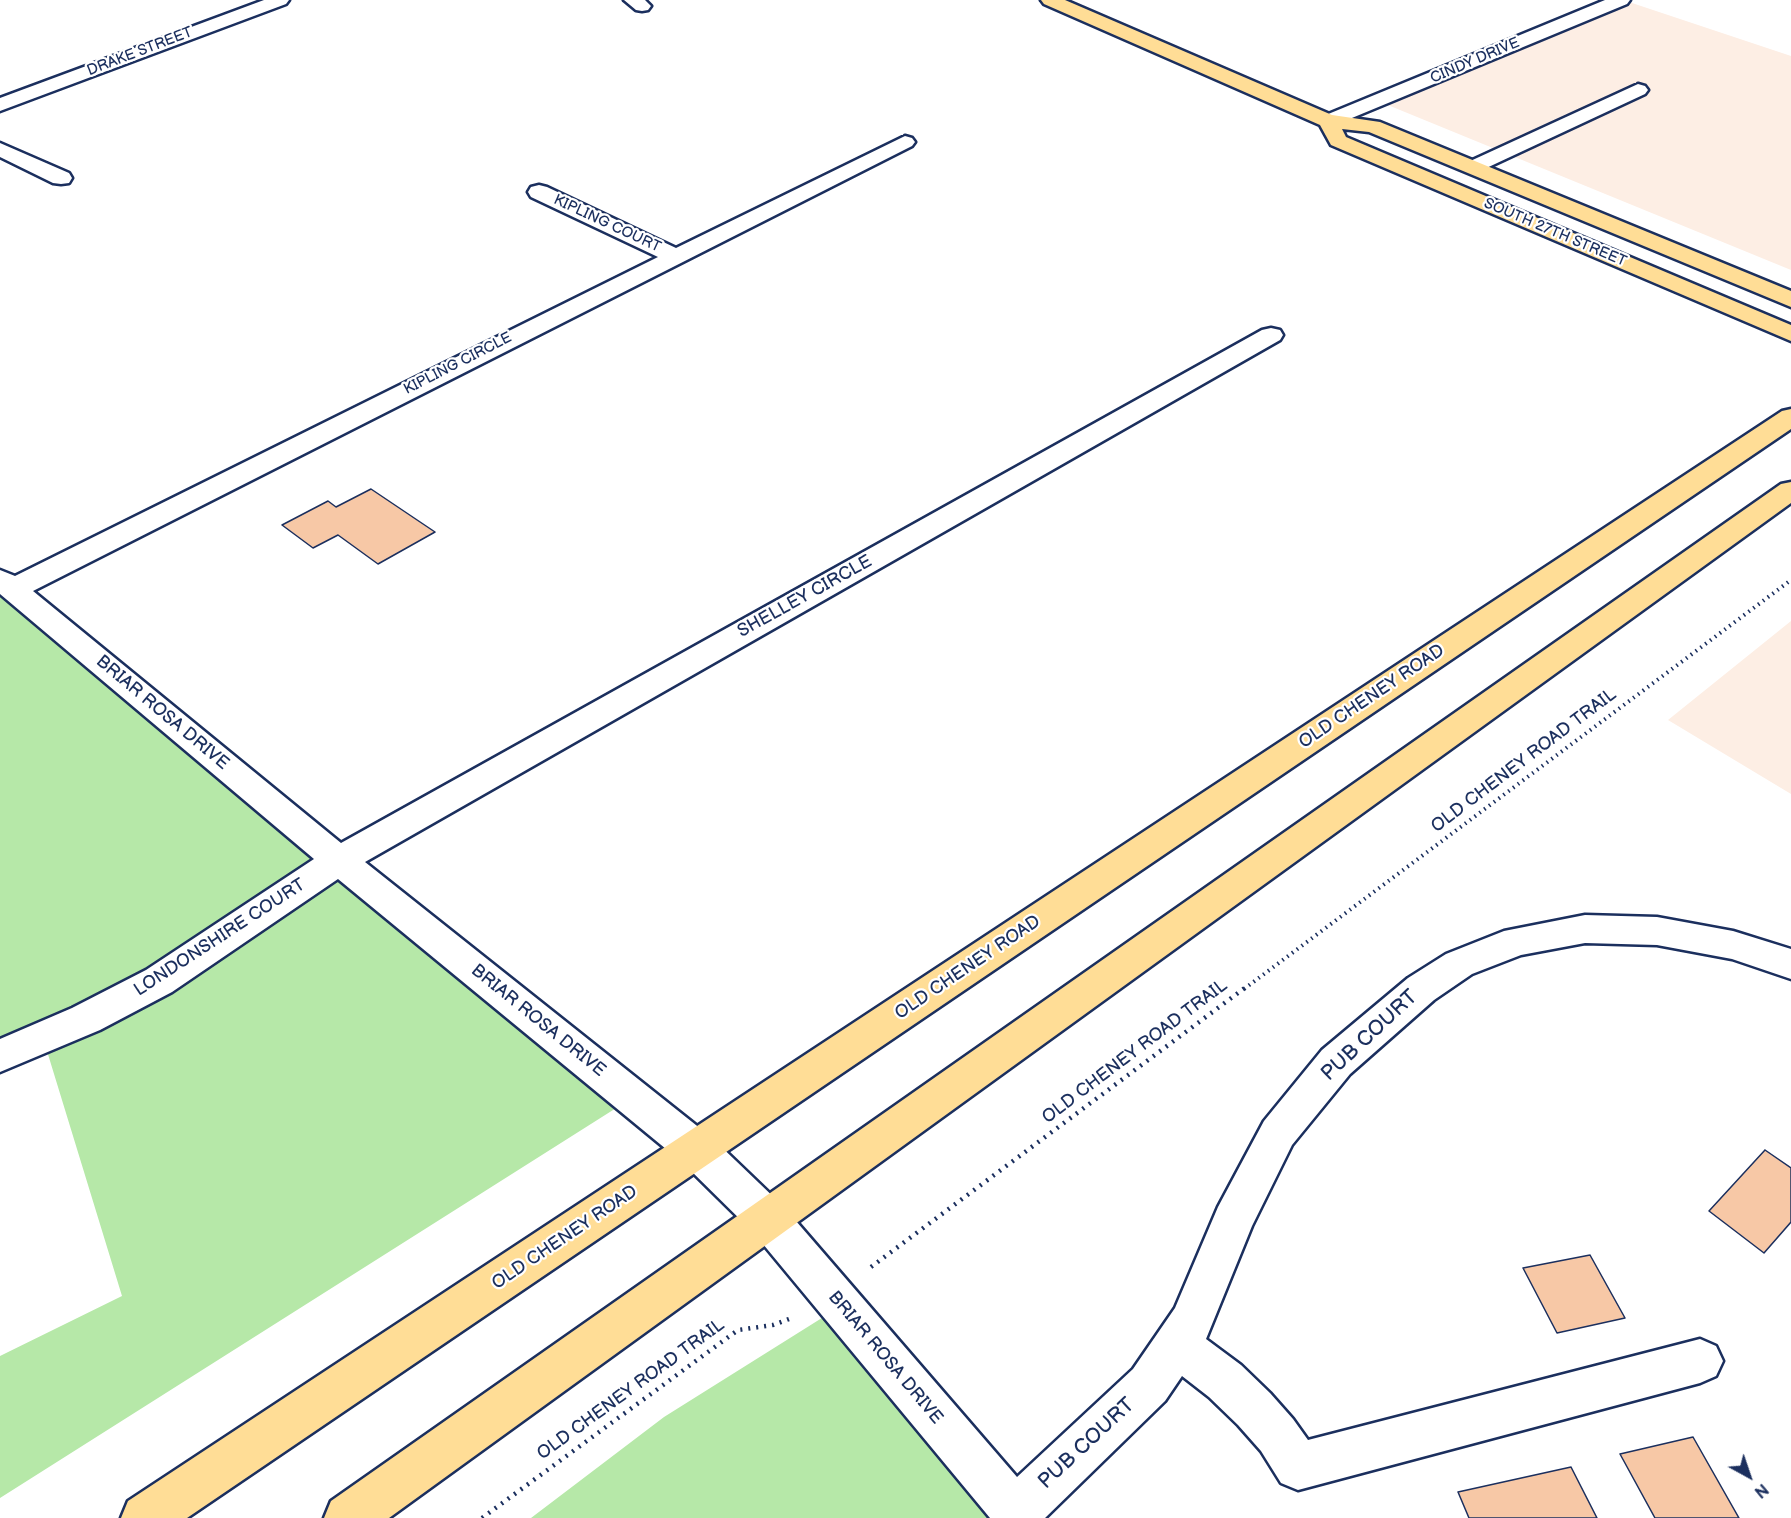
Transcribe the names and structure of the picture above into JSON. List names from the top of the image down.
{
  "streets": {
    "main road": ["SOUTH 27TH STREET", "OLD CHENEY ROAD"],
    "street": [
      "DRAKE STREET",
      "CINDY DRIVE",
      "KIPLING COURT",
      "KIPLING CIRCLE",
      "SHELLEY CIRCLE",
      "BRIAR ROSA DRIVE",
      "LONDONSHIRE COURT",
      "PUB COURT"
    ],
    "path": ["OLD CHENEY ROAD TRAIL"]
  },
  "crossings": [
    ["CINDY DRIVE", "SOUTH 27TH STREET"],
    ["KIPLING COURT", "KIPLING CIRCLE"],
    ["KIPLING CIRCLE", "BRIAR ROSA DRIVE"],
    ["SHELLEY CIRCLE", "BRIAR ROSA DRIVE"],
    ["SHELLEY CIRCLE", "LONDONSHIRE COURT"],
    ["OLD CHENEY ROAD", "BRIAR ROSA DRIVE"],
    ["BRIAR ROSA DRIVE", "OLD CHENEY ROAD TRAIL"],
    ["BRIAR ROSA DRIVE", "LONDONSHIRE COURT"],
    ["BRIAR ROSA DRIVE", "PUB COURT"]
  ],
  "north": "bottom right"
}
